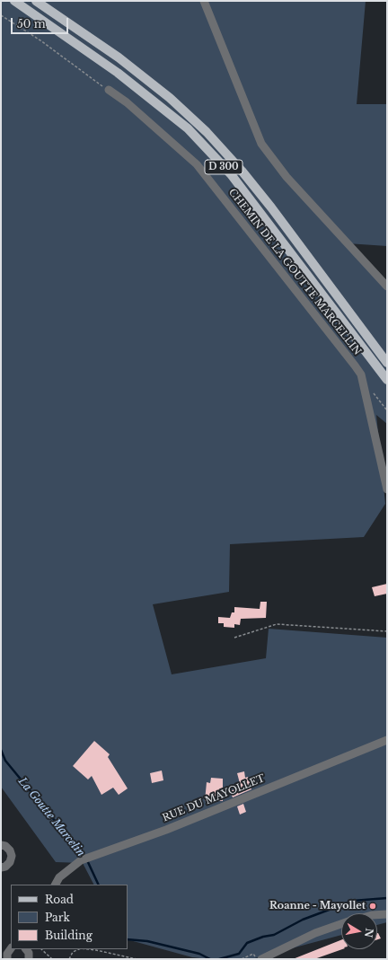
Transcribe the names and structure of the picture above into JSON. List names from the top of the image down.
{
  "streets": {
    "main road": ["D 300"],
    "street": ["CHEMIN DE LA GOUTTE MARCELLIN", "RUE DU MAYOLLET"]
  },
  "water": ["La Goutte Marcelin"],
  "places": ["Roanne - Mayollet"],
  "legend": ["Road", "Park", "Building"],
  "scale_bar": "50 m",
  "north": "right"
}
